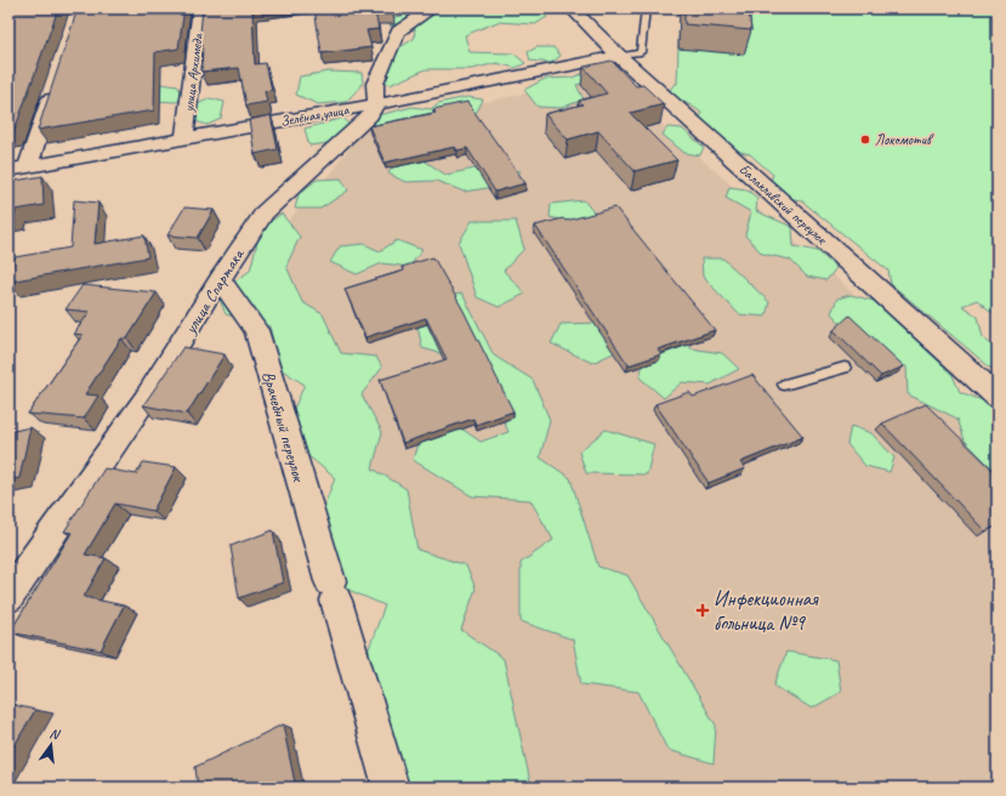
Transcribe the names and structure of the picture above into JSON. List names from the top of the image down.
{
  "streets": {
    "street": [
      "улица Архимеда",
      "Зелёная улица",
      "Балаклавский переулок",
      "улица Спартака",
      "Врачебный переулок"
    ]
  },
  "crossings": [
    ["улица Архимеда", "Зелёная улица"],
    ["Зелёная улица", "Балаклавский переулок"],
    ["Зелёная улица", "улица Спартака"],
    ["улица Спартака", "Врачебный переулок"]
  ],
  "places": {
    "other": ["Локомотив"],
    "health": ["Инфекционная больница №9"]
  },
  "north": "top"
}
